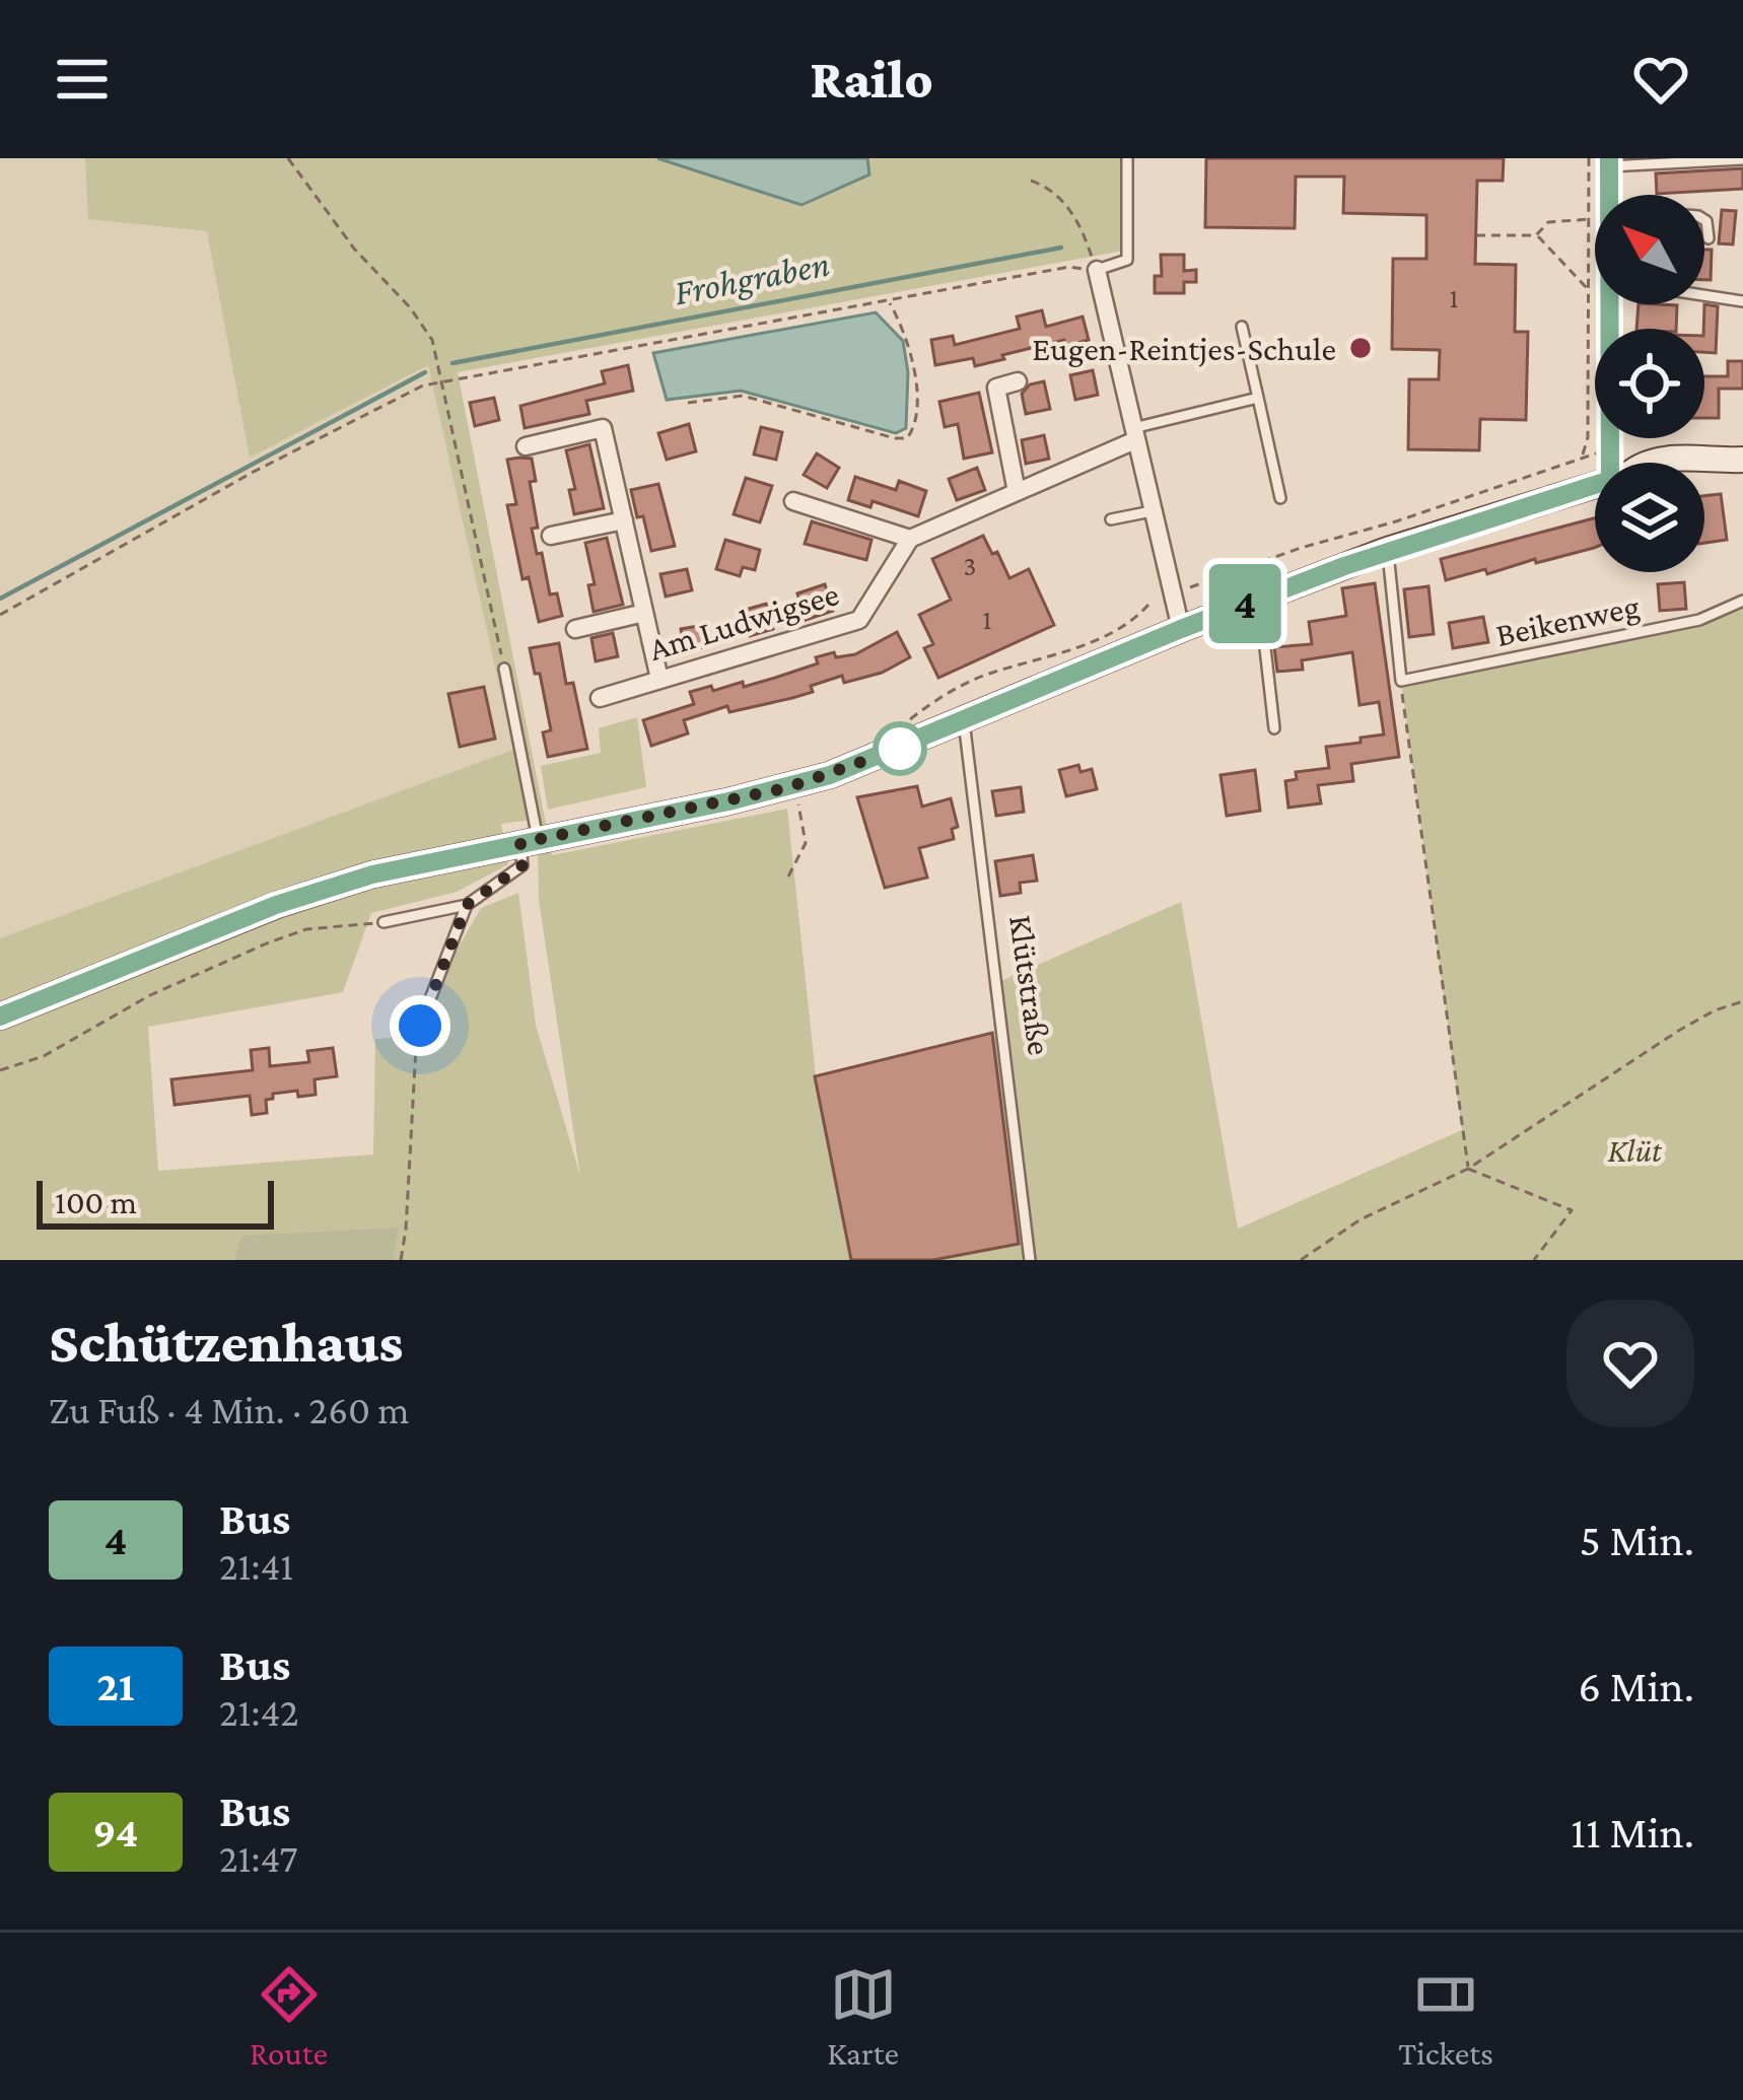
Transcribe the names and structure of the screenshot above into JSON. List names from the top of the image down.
{
  "streets": {
    "street": ["Am Ludwigsee"],
    "lane": ["Beikenweg", "Klütstraße"]
  },
  "water": ["Frohgraben"],
  "parks": ["Klüt"],
  "places": ["Eugen-Reintjes-Schule"],
  "lines": ["bus line 4"],
  "house_numbers": ["1", "3", "1"],
  "scale_bar": "100 m",
  "north": "top left",
  "page": {
    "header": "Railo",
    "on_map": "4",
    "scale": "100 m",
    "heading": ["Schützenhaus", "Zu Fuß · 4 Min. · 260 m"],
    "list": [
      {
        "mark": "4",
        "name": "Bus",
        "note": "21:41",
        "value": "5 Min."
      },
      {
        "mark": "21",
        "name": "Bus",
        "note": "21:42",
        "value": "6 Min."
      },
      {
        "mark": "94",
        "name": "Bus",
        "note": "21:47",
        "value": "11 Min."
      }
    ],
    "tabs": ["Route", "Karte", "Tickets"]
  }
}
